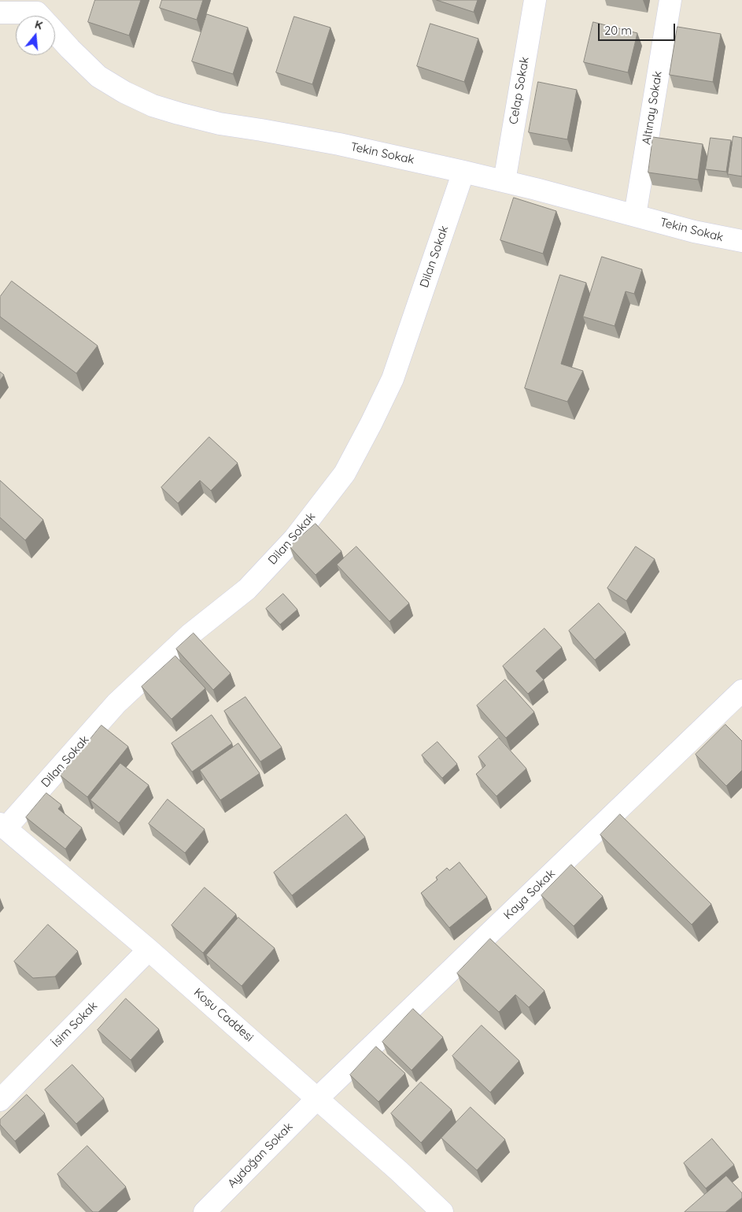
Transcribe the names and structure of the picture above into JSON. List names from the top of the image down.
{
  "streets": {
    "street": [
      "Celap Sokak",
      "Altınay Sokak",
      "Tekin Sokak",
      "Dilan Sokak",
      "Kaya Sokak",
      "Koşu Caddesi",
      "İsim Sokak",
      "Aydoğan Sokak"
    ]
  },
  "crossings": [
    ["Celap Sokak", "Tekin Sokak"],
    ["Altınay Sokak", "Tekin Sokak"],
    ["Tekin Sokak", "Dilan Sokak"],
    ["Dilan Sokak", "Koşu Caddesi"],
    ["Kaya Sokak", "Koşu Caddesi"],
    ["Kaya Sokak", "Aydoğan Sokak"],
    ["Koşu Caddesi", "İsim Sokak"],
    ["Koşu Caddesi", "Aydoğan Sokak"]
  ],
  "scale_bar": "20 m",
  "north": "top"
}
